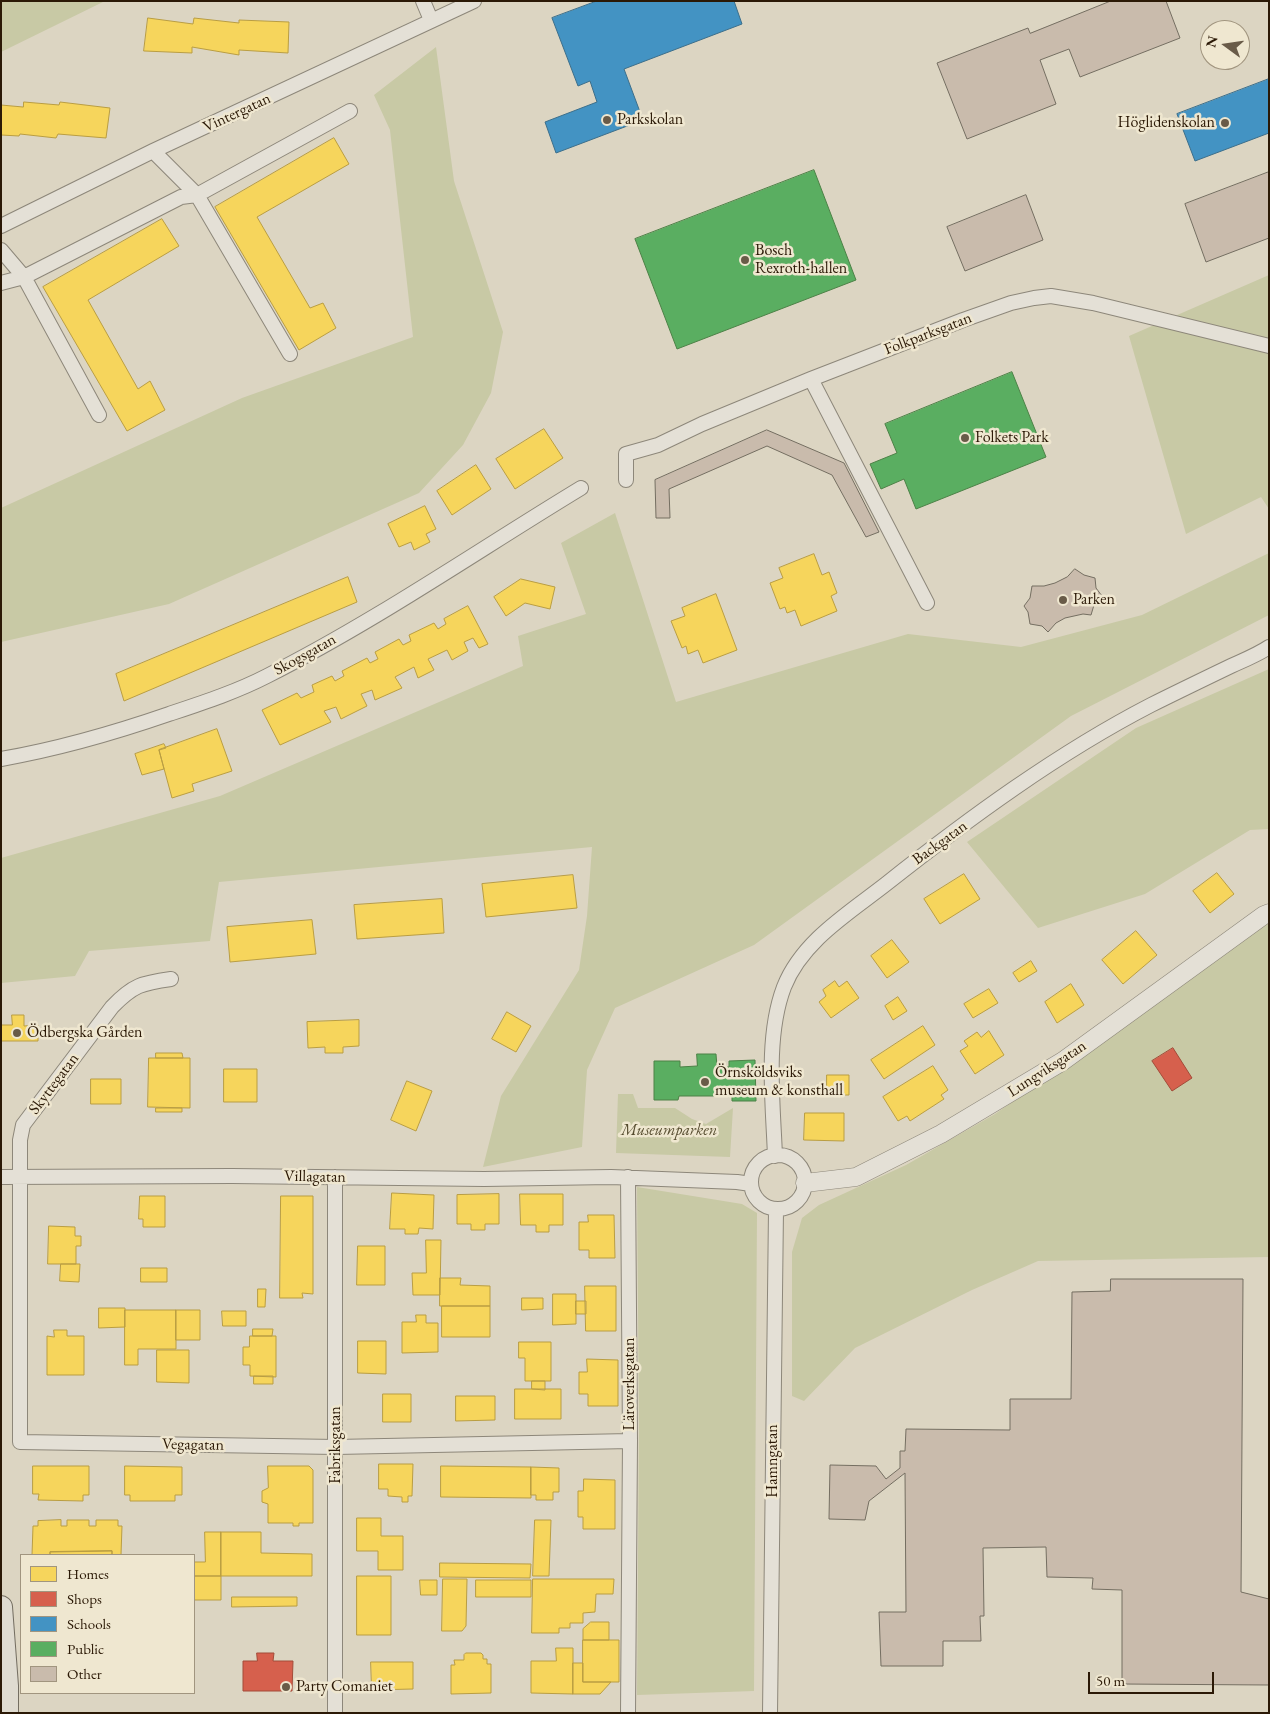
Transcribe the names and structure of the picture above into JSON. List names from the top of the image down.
{
  "streets": {
    "street": [
      "Vintergatan",
      "Folkparksgatan",
      "Skogsgatan",
      "Backgatan",
      "Lungviksgatan",
      "Skyttegatan",
      "Villagatan",
      "Läroverksgatan",
      "Vegagatan",
      "Fabriksgatan",
      "Hamngatan"
    ]
  },
  "crossings": [
    ["Backgatan", "Lungviksgatan"],
    ["Backgatan", "Hamngatan"],
    ["Lungviksgatan", "Hamngatan"],
    ["Skyttegatan", "Villagatan"],
    ["Skyttegatan", "Vegagatan"],
    ["Villagatan", "Läroverksgatan"],
    ["Villagatan", "Vegagatan"],
    ["Villagatan", "Fabriksgatan"],
    ["Läroverksgatan", "Vegagatan"],
    ["Vegagatan", "Fabriksgatan"]
  ],
  "parks": ["Museumparken"],
  "places": [
    "Parkskolan",
    "Höglidenskolan",
    "Bosch Rexroth-hallen",
    "Folkets Park",
    "Parken",
    "Ödbergska Gården",
    "Örnsköldsviks museum & konsthall",
    "Party Comaniet"
  ],
  "legend": [
    "Homes",
    "Shops",
    "Schools",
    "Public",
    "Other"
  ],
  "scale_bar": "50 m",
  "north": "left"
}
